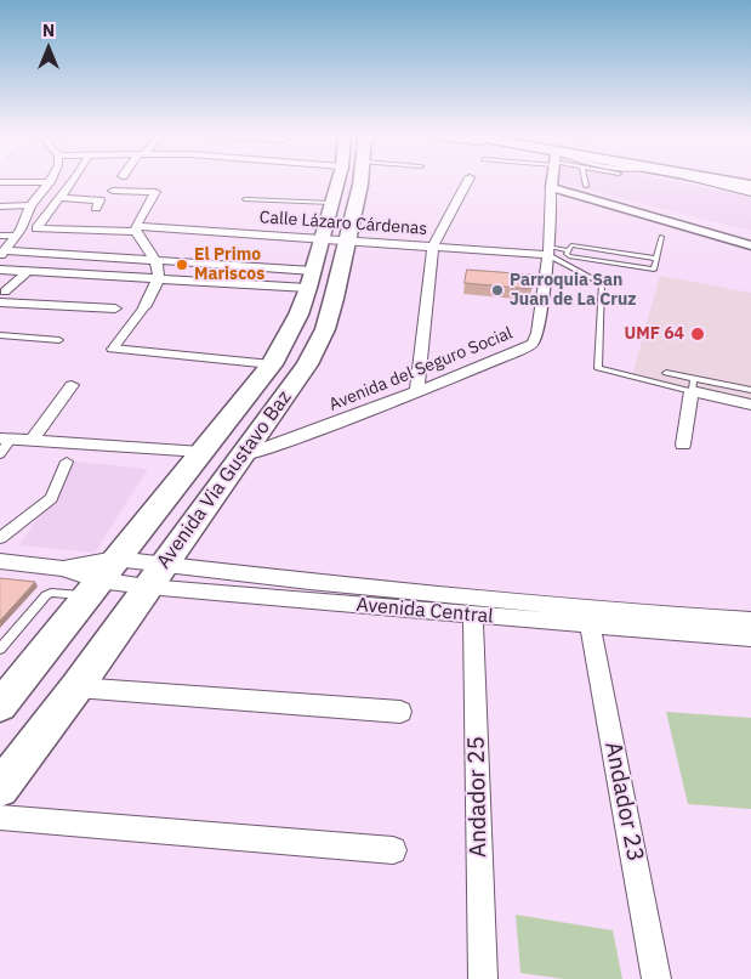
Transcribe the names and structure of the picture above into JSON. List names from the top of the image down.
{
  "streets": {
    "main road": ["Avenida Via Gustavo Baz"],
    "street": [
      "Calle Lázaro Cárdenas",
      "Avenida del Seguro Social",
      "Avenida Central",
      "Andador 25",
      "Andador 23"
    ]
  },
  "crossings": [
    ["Calle Lázaro Cárdenas", "Avenida del Seguro Social"],
    ["Calle Lázaro Cárdenas", "Avenida Via Gustavo Baz"],
    ["Avenida del Seguro Social", "Avenida Via Gustavo Baz"],
    ["Avenida Via Gustavo Baz", "Avenida Central"],
    ["Avenida Central", "Andador 25"],
    ["Avenida Central", "Andador 23"]
  ],
  "places": ["El Primo Mariscos", "Parroquia San Juan de La Cruz", "UMF 64"],
  "north": "top"
}
